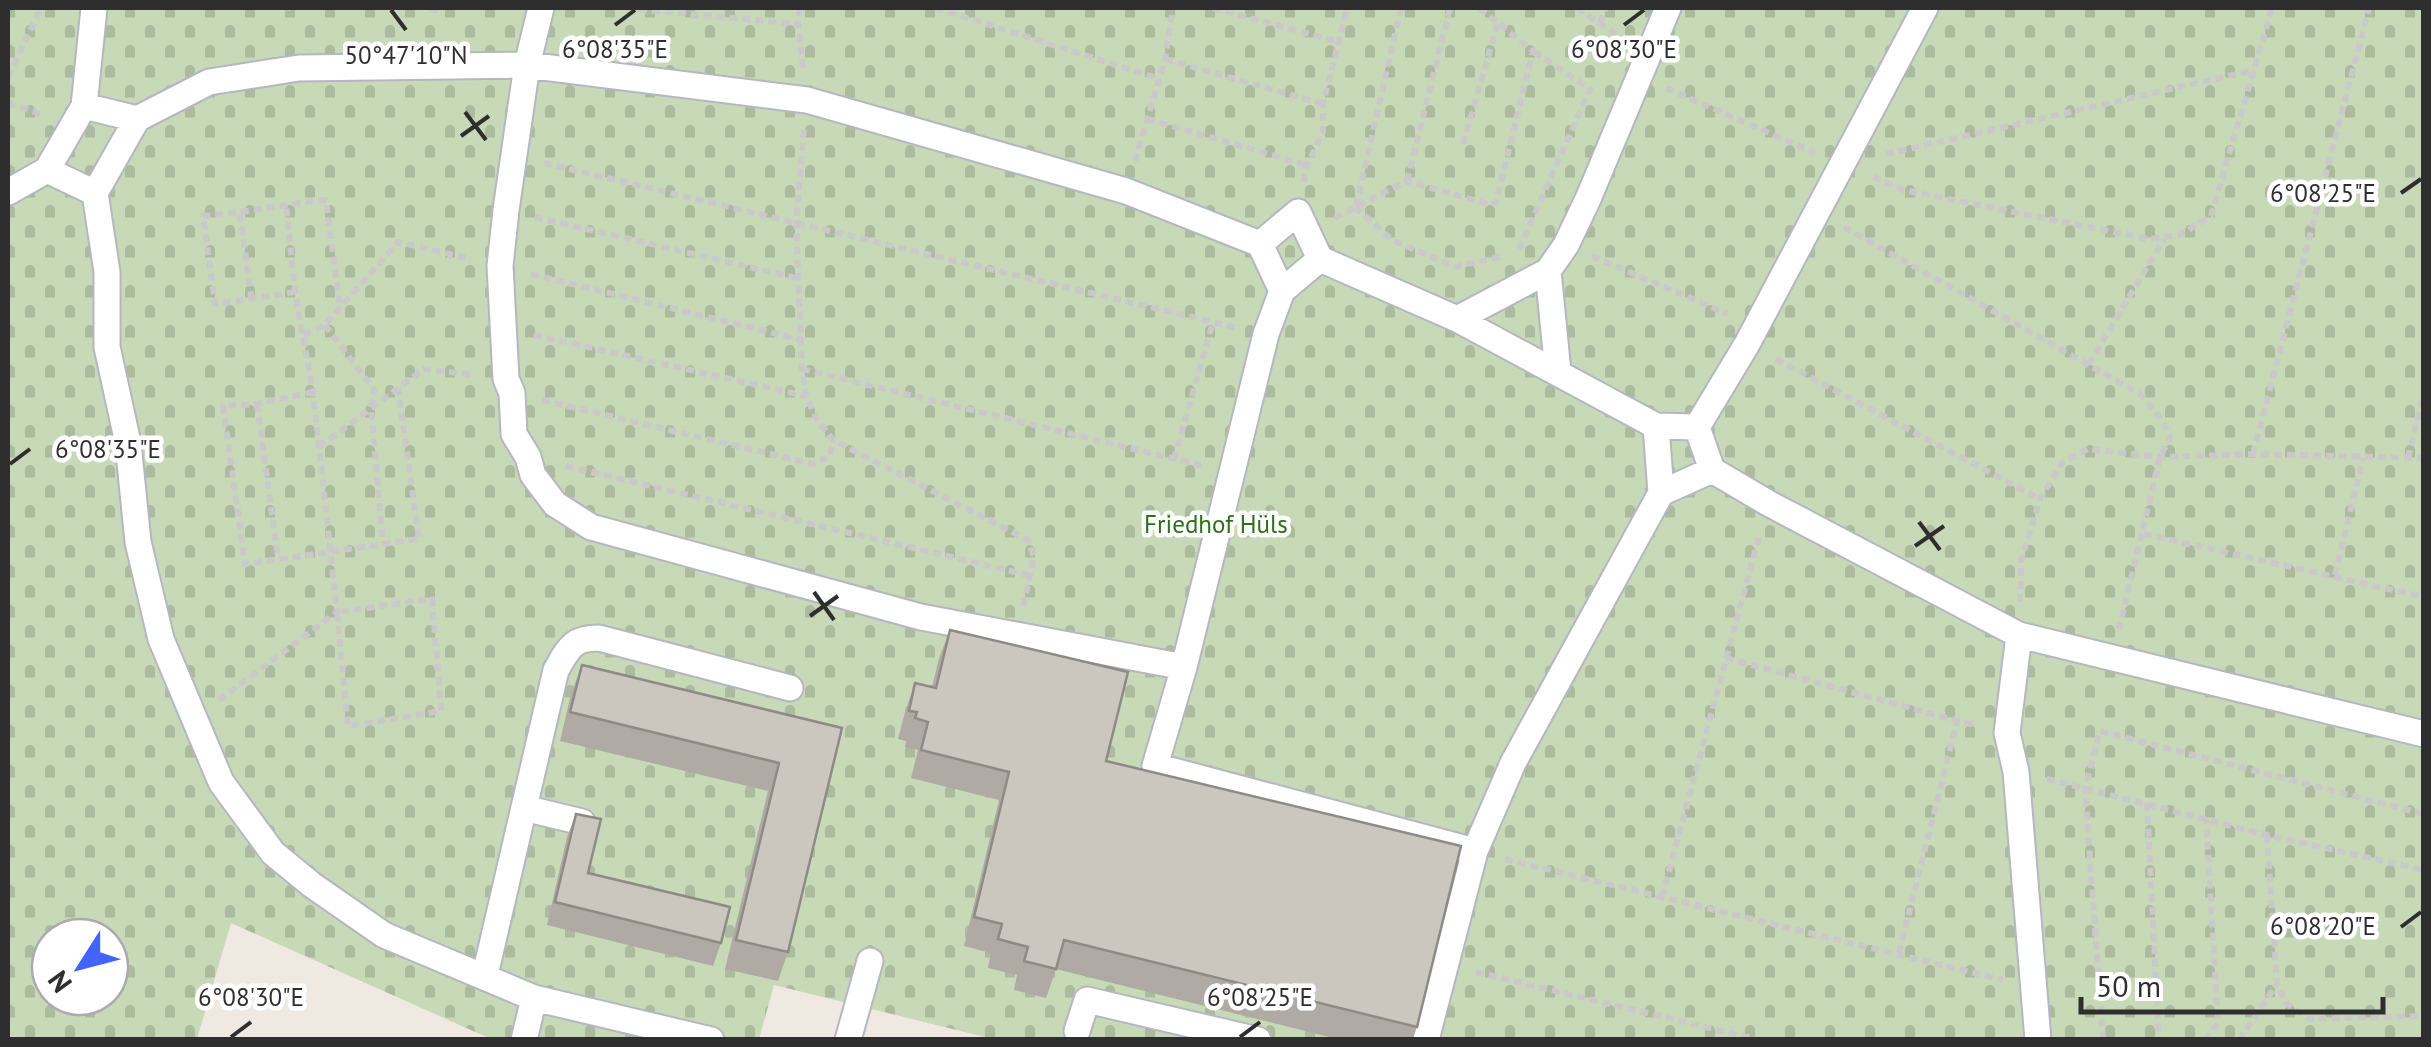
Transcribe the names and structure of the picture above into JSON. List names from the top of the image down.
{
  "parks": ["Friedhof Hüls"],
  "scale_bar": "50 m",
  "north": "bottom left",
  "coordinates": [
    "6°08'35\"E",
    "6°08'30\"E",
    "50°47'10\"N",
    "6°08'25\"E",
    "6°08'20\"E"
  ]
}
